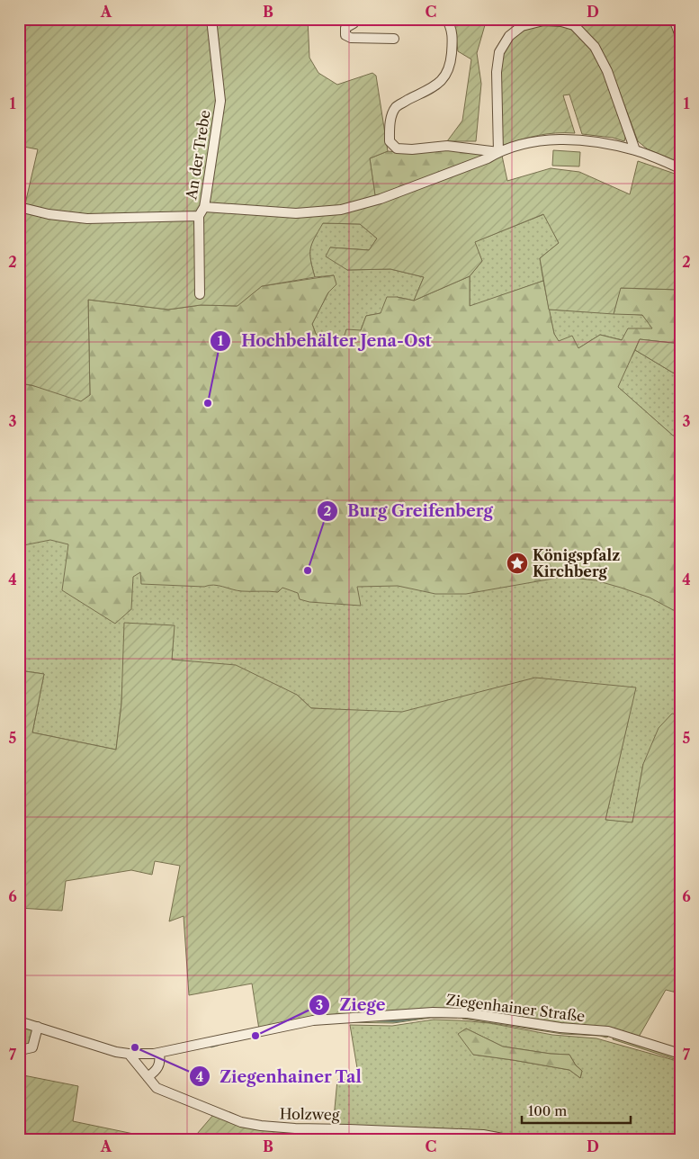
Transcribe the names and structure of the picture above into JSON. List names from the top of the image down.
{
  "streets": {
    "street": ["An der Trebe", "Ziegenhainer Straße", "Holzweg"]
  },
  "crossings": [
    ["Ziegenhainer Straße", "Holzweg"]
  ],
  "places": {
    "other": [
      "Hochbehälter Jena-Ost",
      "Burg Greifenberg",
      "Ziege",
      "Ziegenhainer Tal"
    ],
    "place": ["Königspfalz Kirchberg"]
  },
  "scale_bar": "100 m",
  "grid": {
    "columns": [
      "A",
      "B",
      "C",
      "D"
    ],
    "rows": [
      "1",
      "2",
      "3",
      "4",
      "5",
      "6",
      "7"
    ]
  }
}
